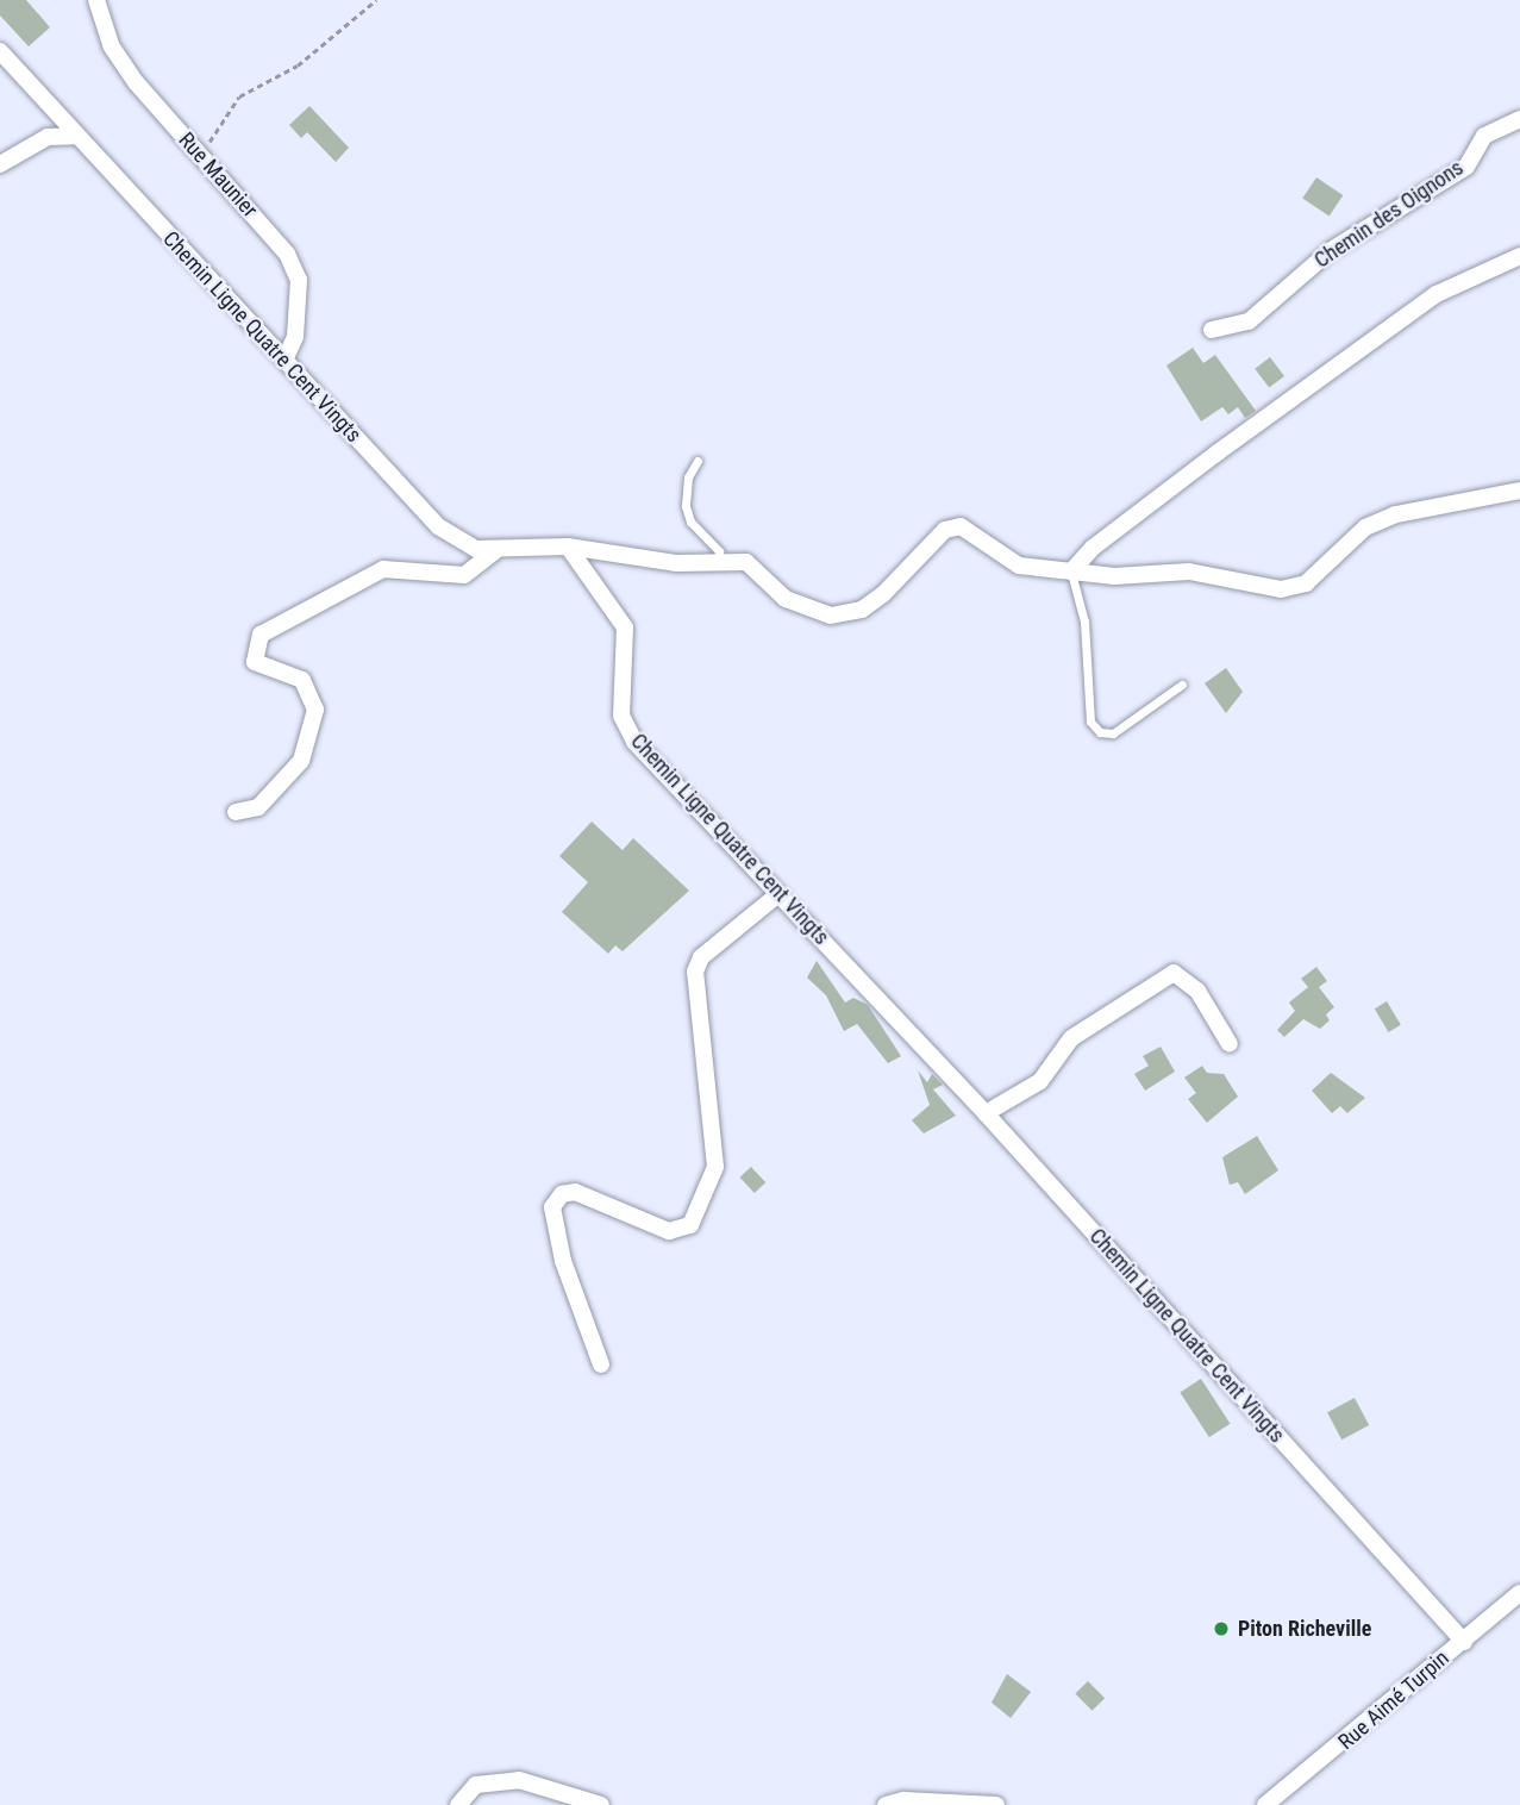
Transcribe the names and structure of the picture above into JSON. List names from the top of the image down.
{
  "streets": {
    "street": [
      "Rue Maunier",
      "Chemin des Oignons",
      "Chemin Ligne Quatre Cent Vingts",
      "Rue Aimé Turpin"
    ]
  },
  "crossings": [
    ["Rue Maunier", "Chemin Ligne Quatre Cent Vingts"],
    ["Chemin Ligne Quatre Cent Vingts", "Rue Aimé Turpin"]
  ],
  "places": ["Piton Richeville"]
}
